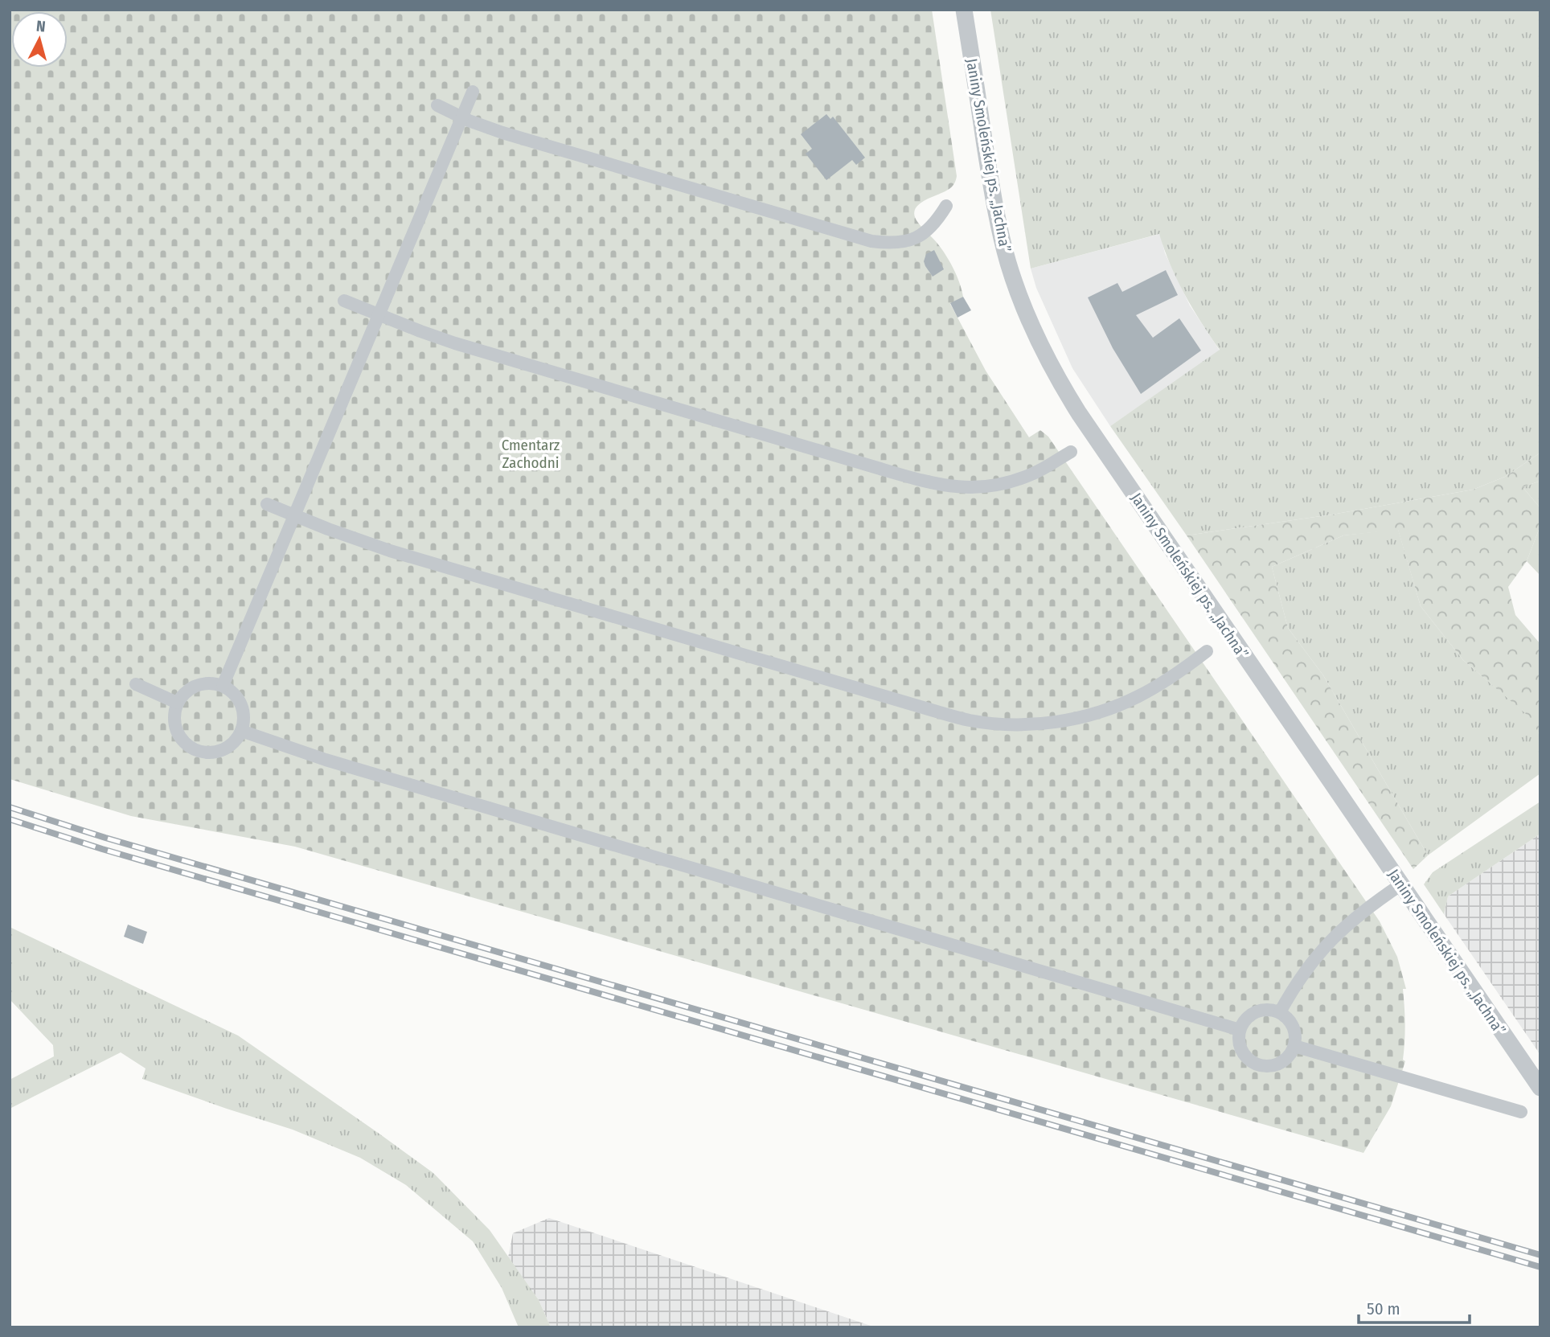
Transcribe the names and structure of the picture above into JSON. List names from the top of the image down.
{
  "streets": {
    "street": ["Janiny Smoleńskiej ps. „Jachna”"]
  },
  "parks": ["Cmentarz Zachodni"],
  "scale_bar": "50 m",
  "north": "top"
}
